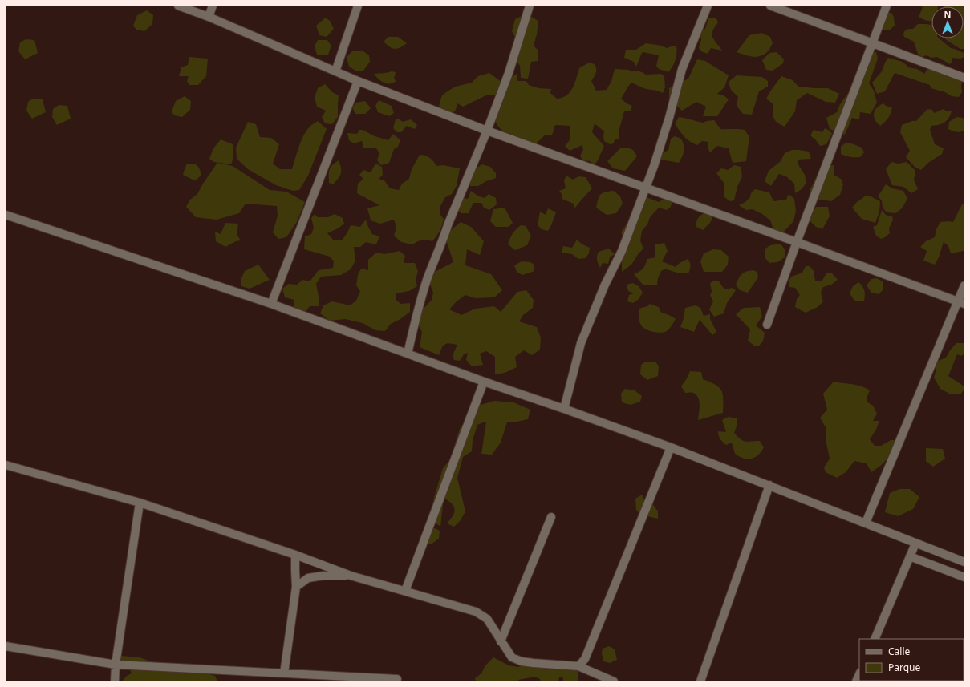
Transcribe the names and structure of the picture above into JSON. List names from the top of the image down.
{
  "legend": ["Calle", "Parque"],
  "north": "top"
}
